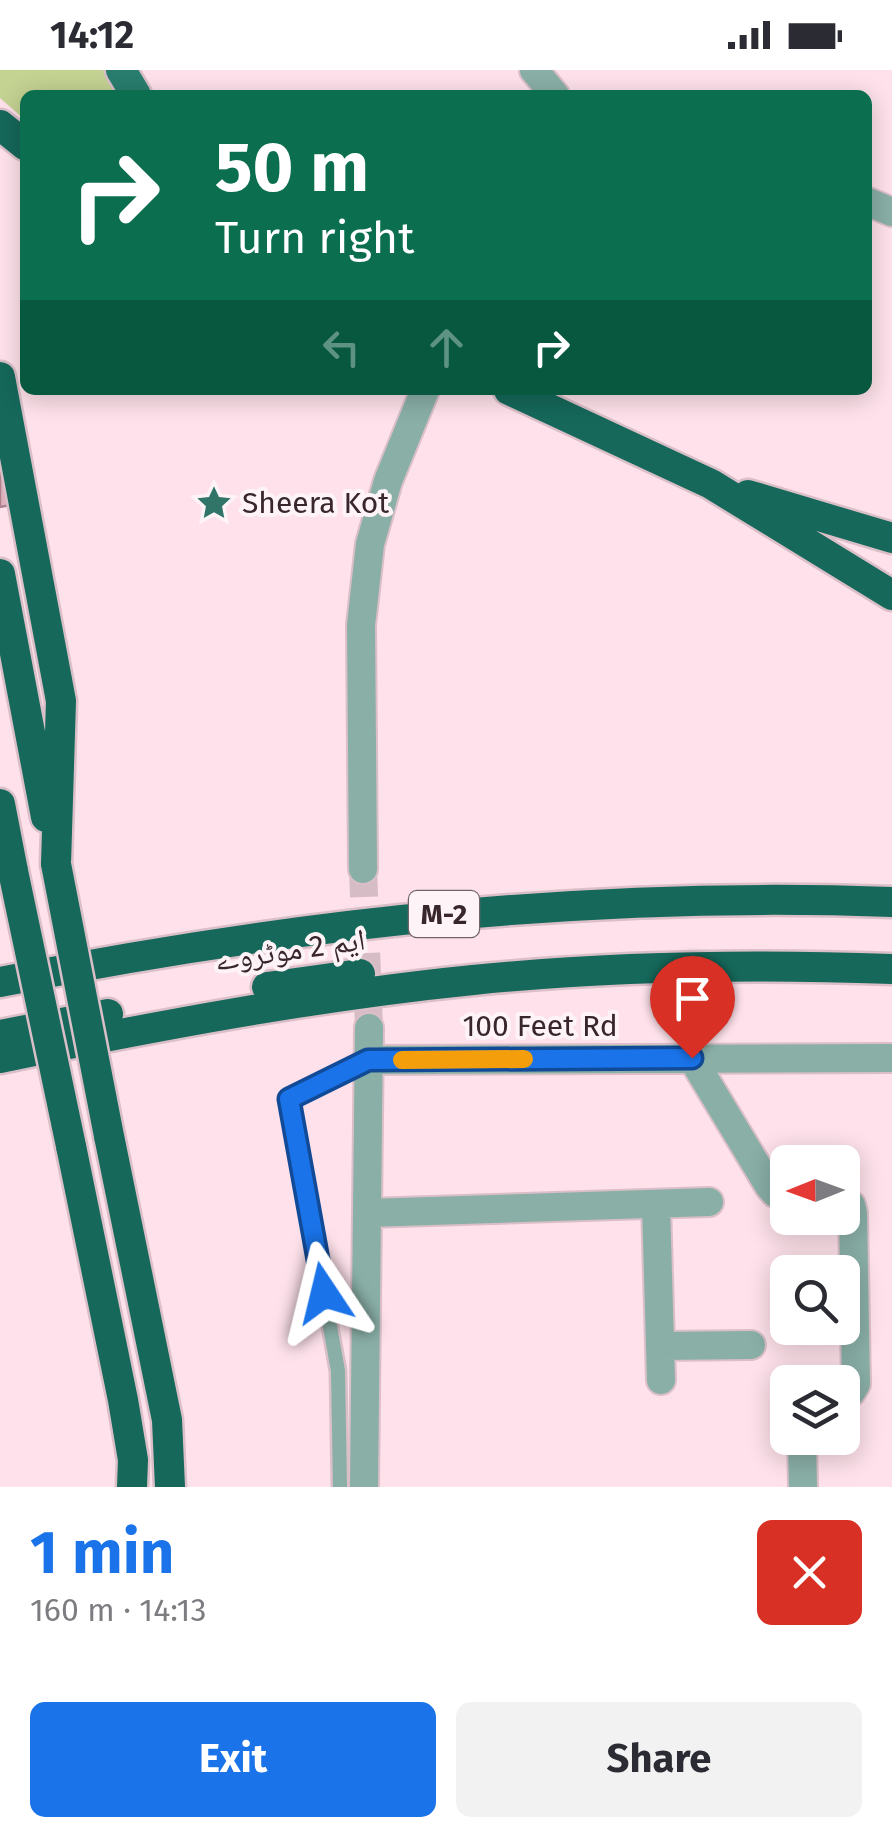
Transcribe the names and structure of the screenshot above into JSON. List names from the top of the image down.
{
  "streets": {
    "highway": ["M-2", "ایم 2 موٹروے"],
    "street": ["100 Feet Rd"]
  },
  "places": {
    "place": ["Sheera Kot"]
  },
  "north": "left",
  "page": {
    "status": "14:12",
    "turn": ["50 m", "Turn right"],
    "heading": ["1 min", "160 m · 14:13"],
    "buttons": ["Exit", "Share"]
  }
}
